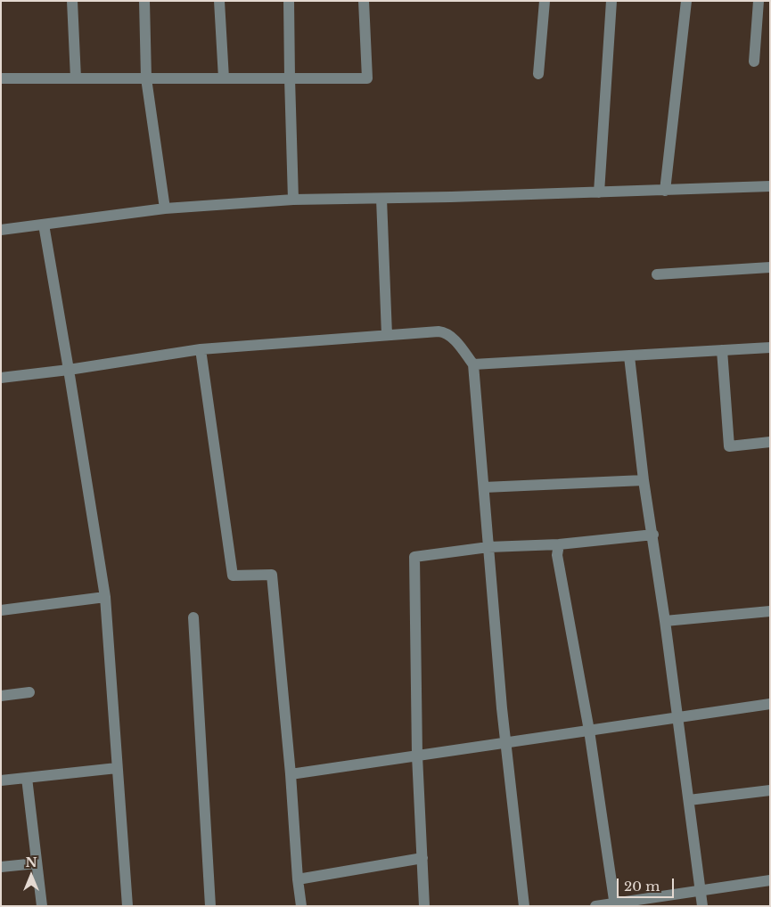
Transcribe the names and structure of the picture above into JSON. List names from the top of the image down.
{
  "scale_bar": "20 m",
  "north": "top"
}
